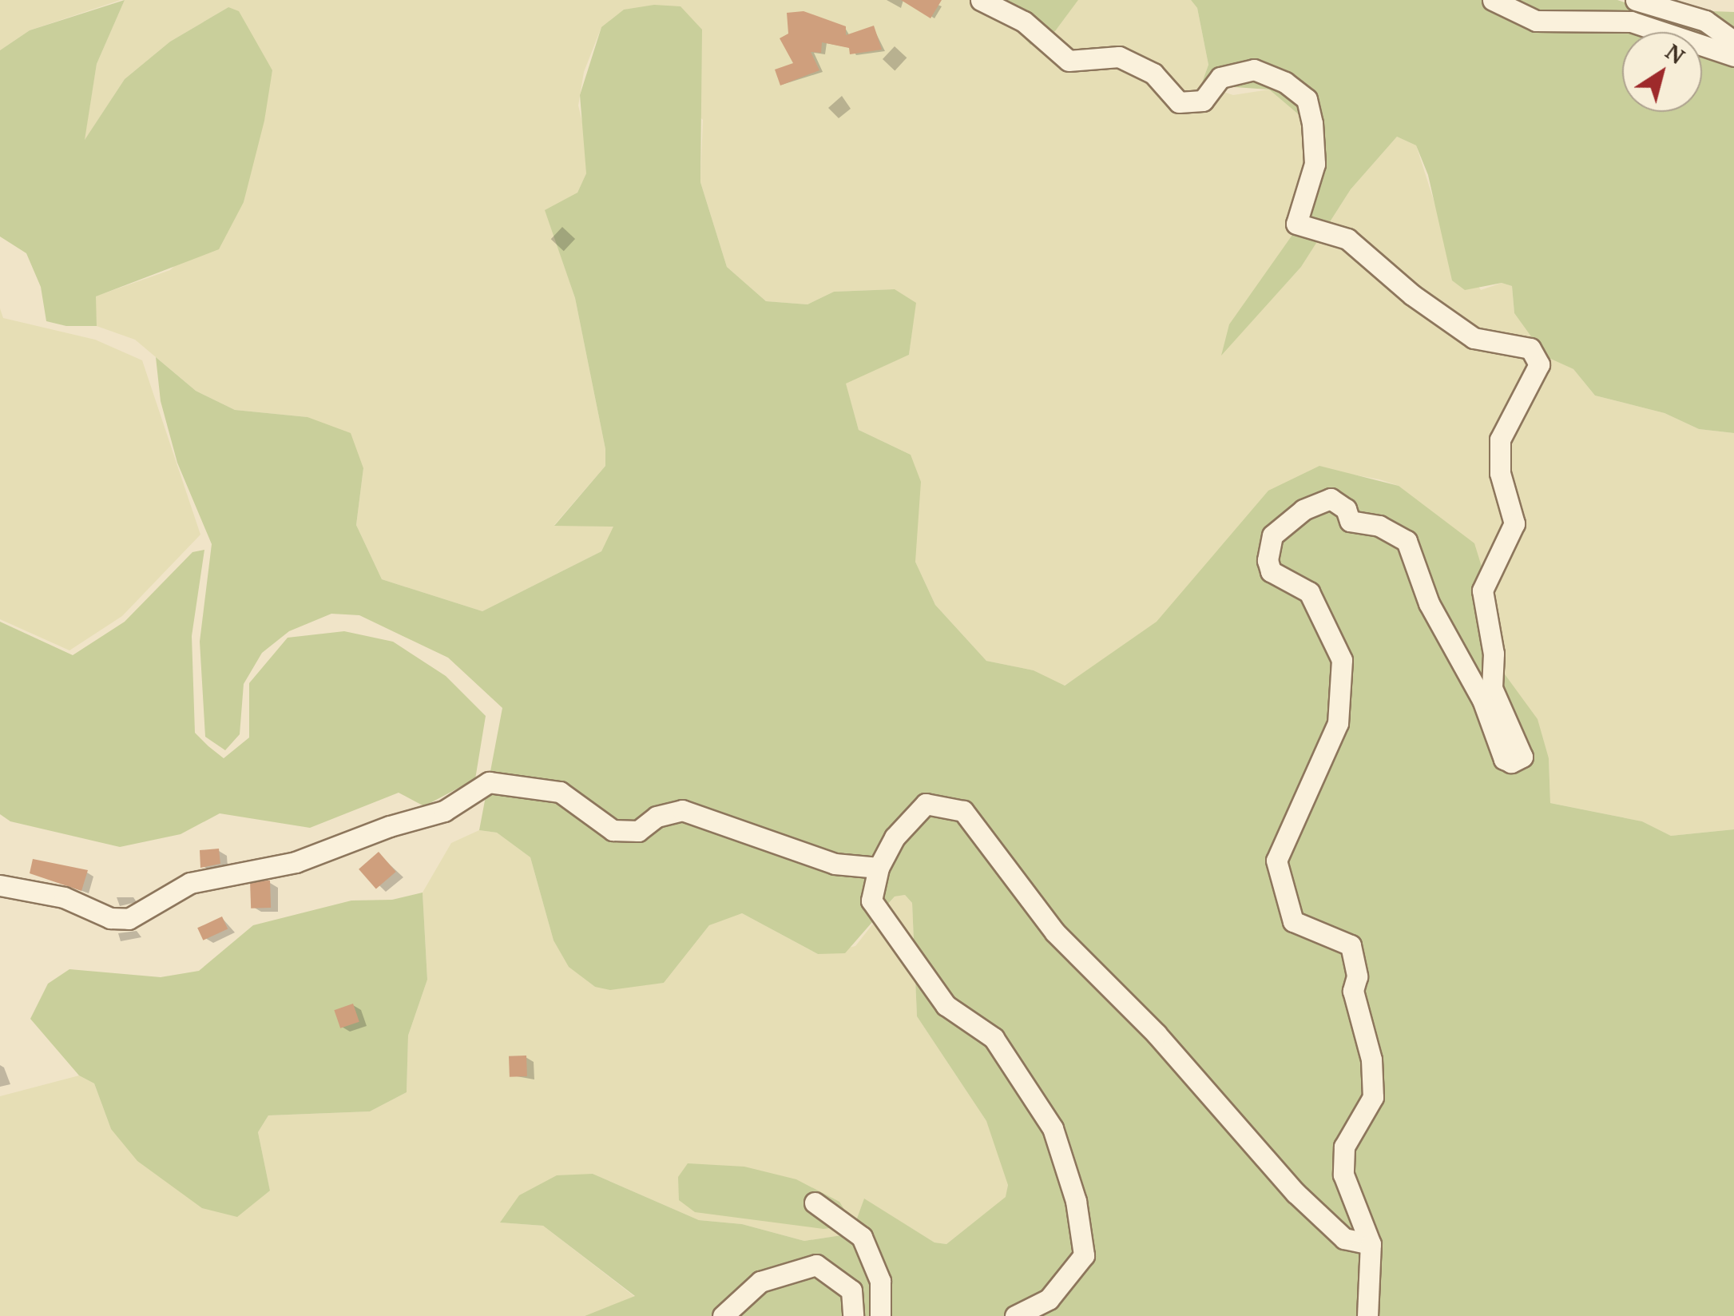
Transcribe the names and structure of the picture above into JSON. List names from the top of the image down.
{
  "north": "top right"
}
